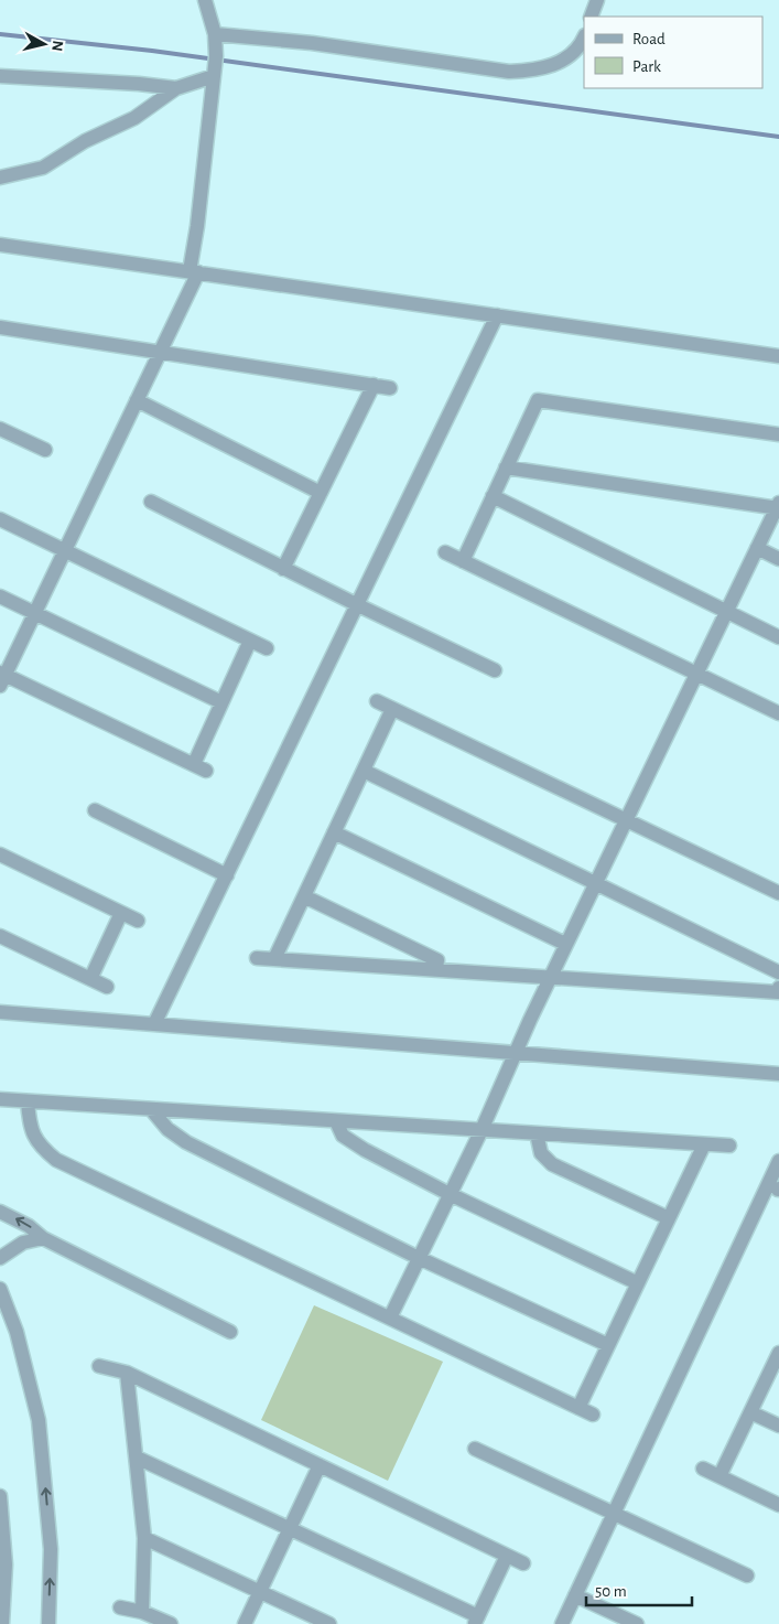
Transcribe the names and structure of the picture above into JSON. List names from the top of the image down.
{
  "legend": ["Road", "Park"],
  "scale_bar": "50 m",
  "north": "right"
}
